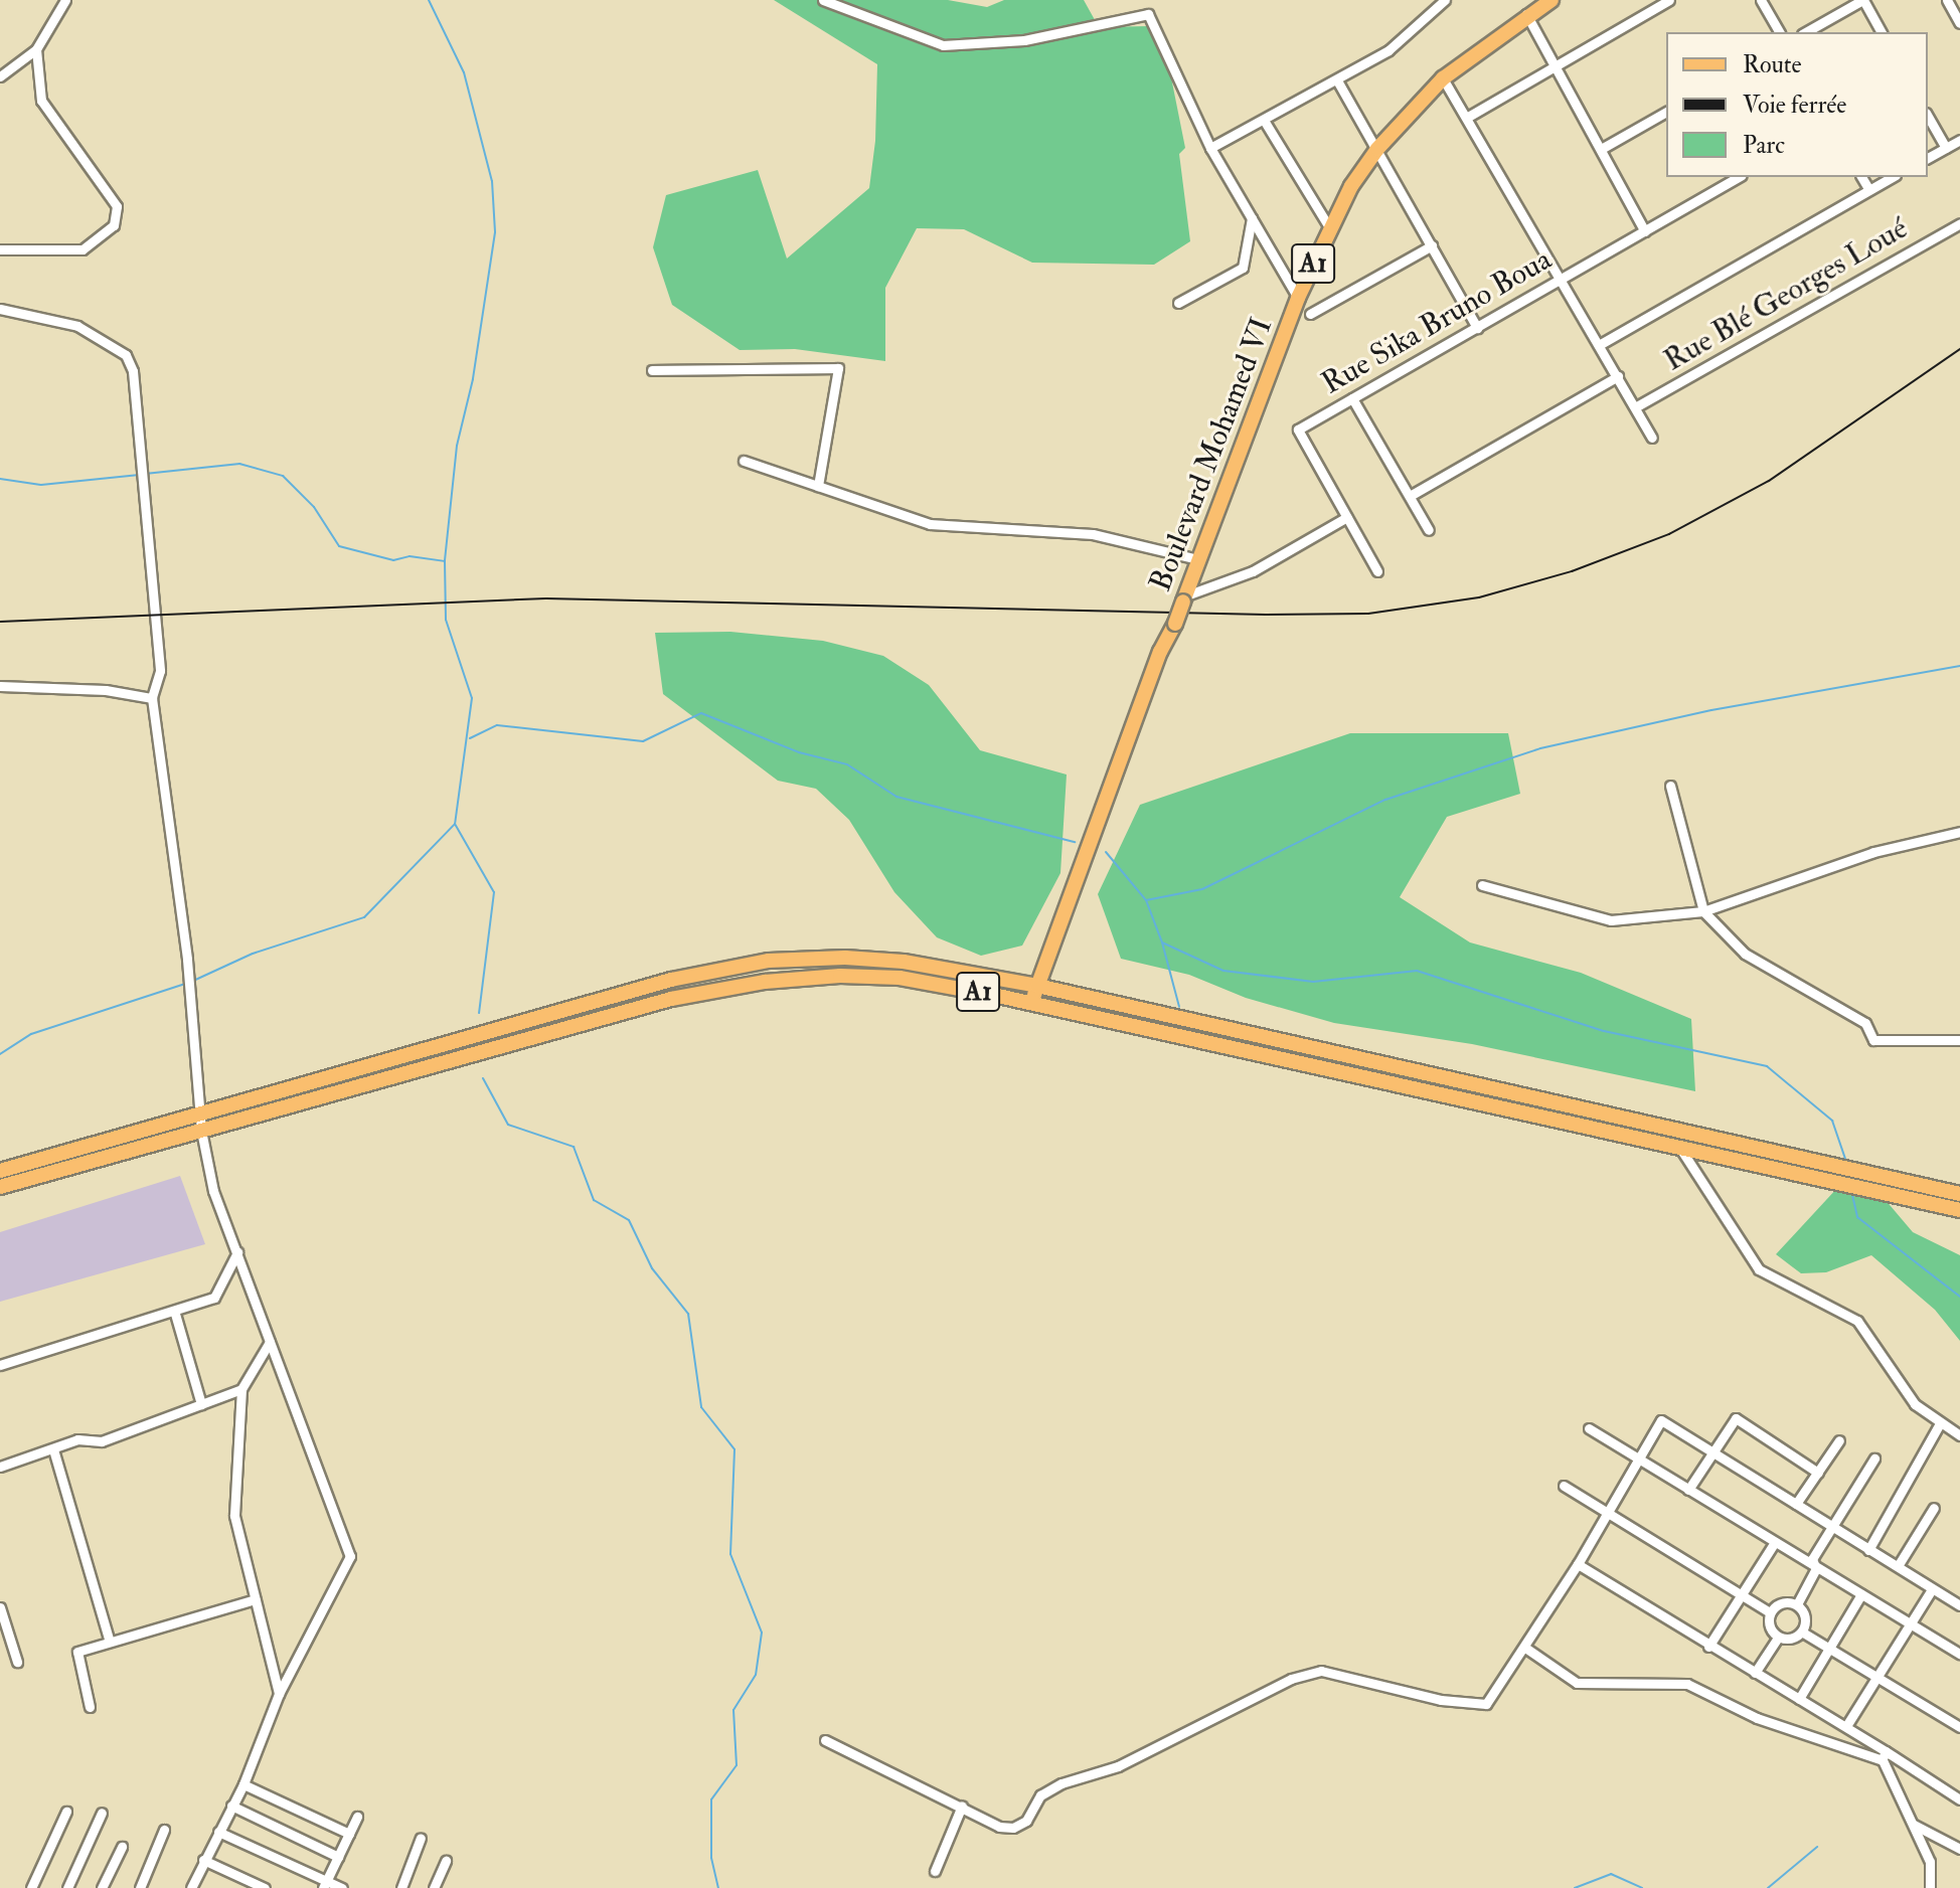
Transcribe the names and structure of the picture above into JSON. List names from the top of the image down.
{
  "streets": {
    "main road": ["A1", "Boulevard Mohamed VI"],
    "street": ["Rue Blé Georges Loué", "Rue Sika Bruno Boua"]
  },
  "crossings": [
    ["A1", "Boulevard Mohamed VI"]
  ],
  "legend": ["Route", "Voie ferrée", "Parc"]
}
